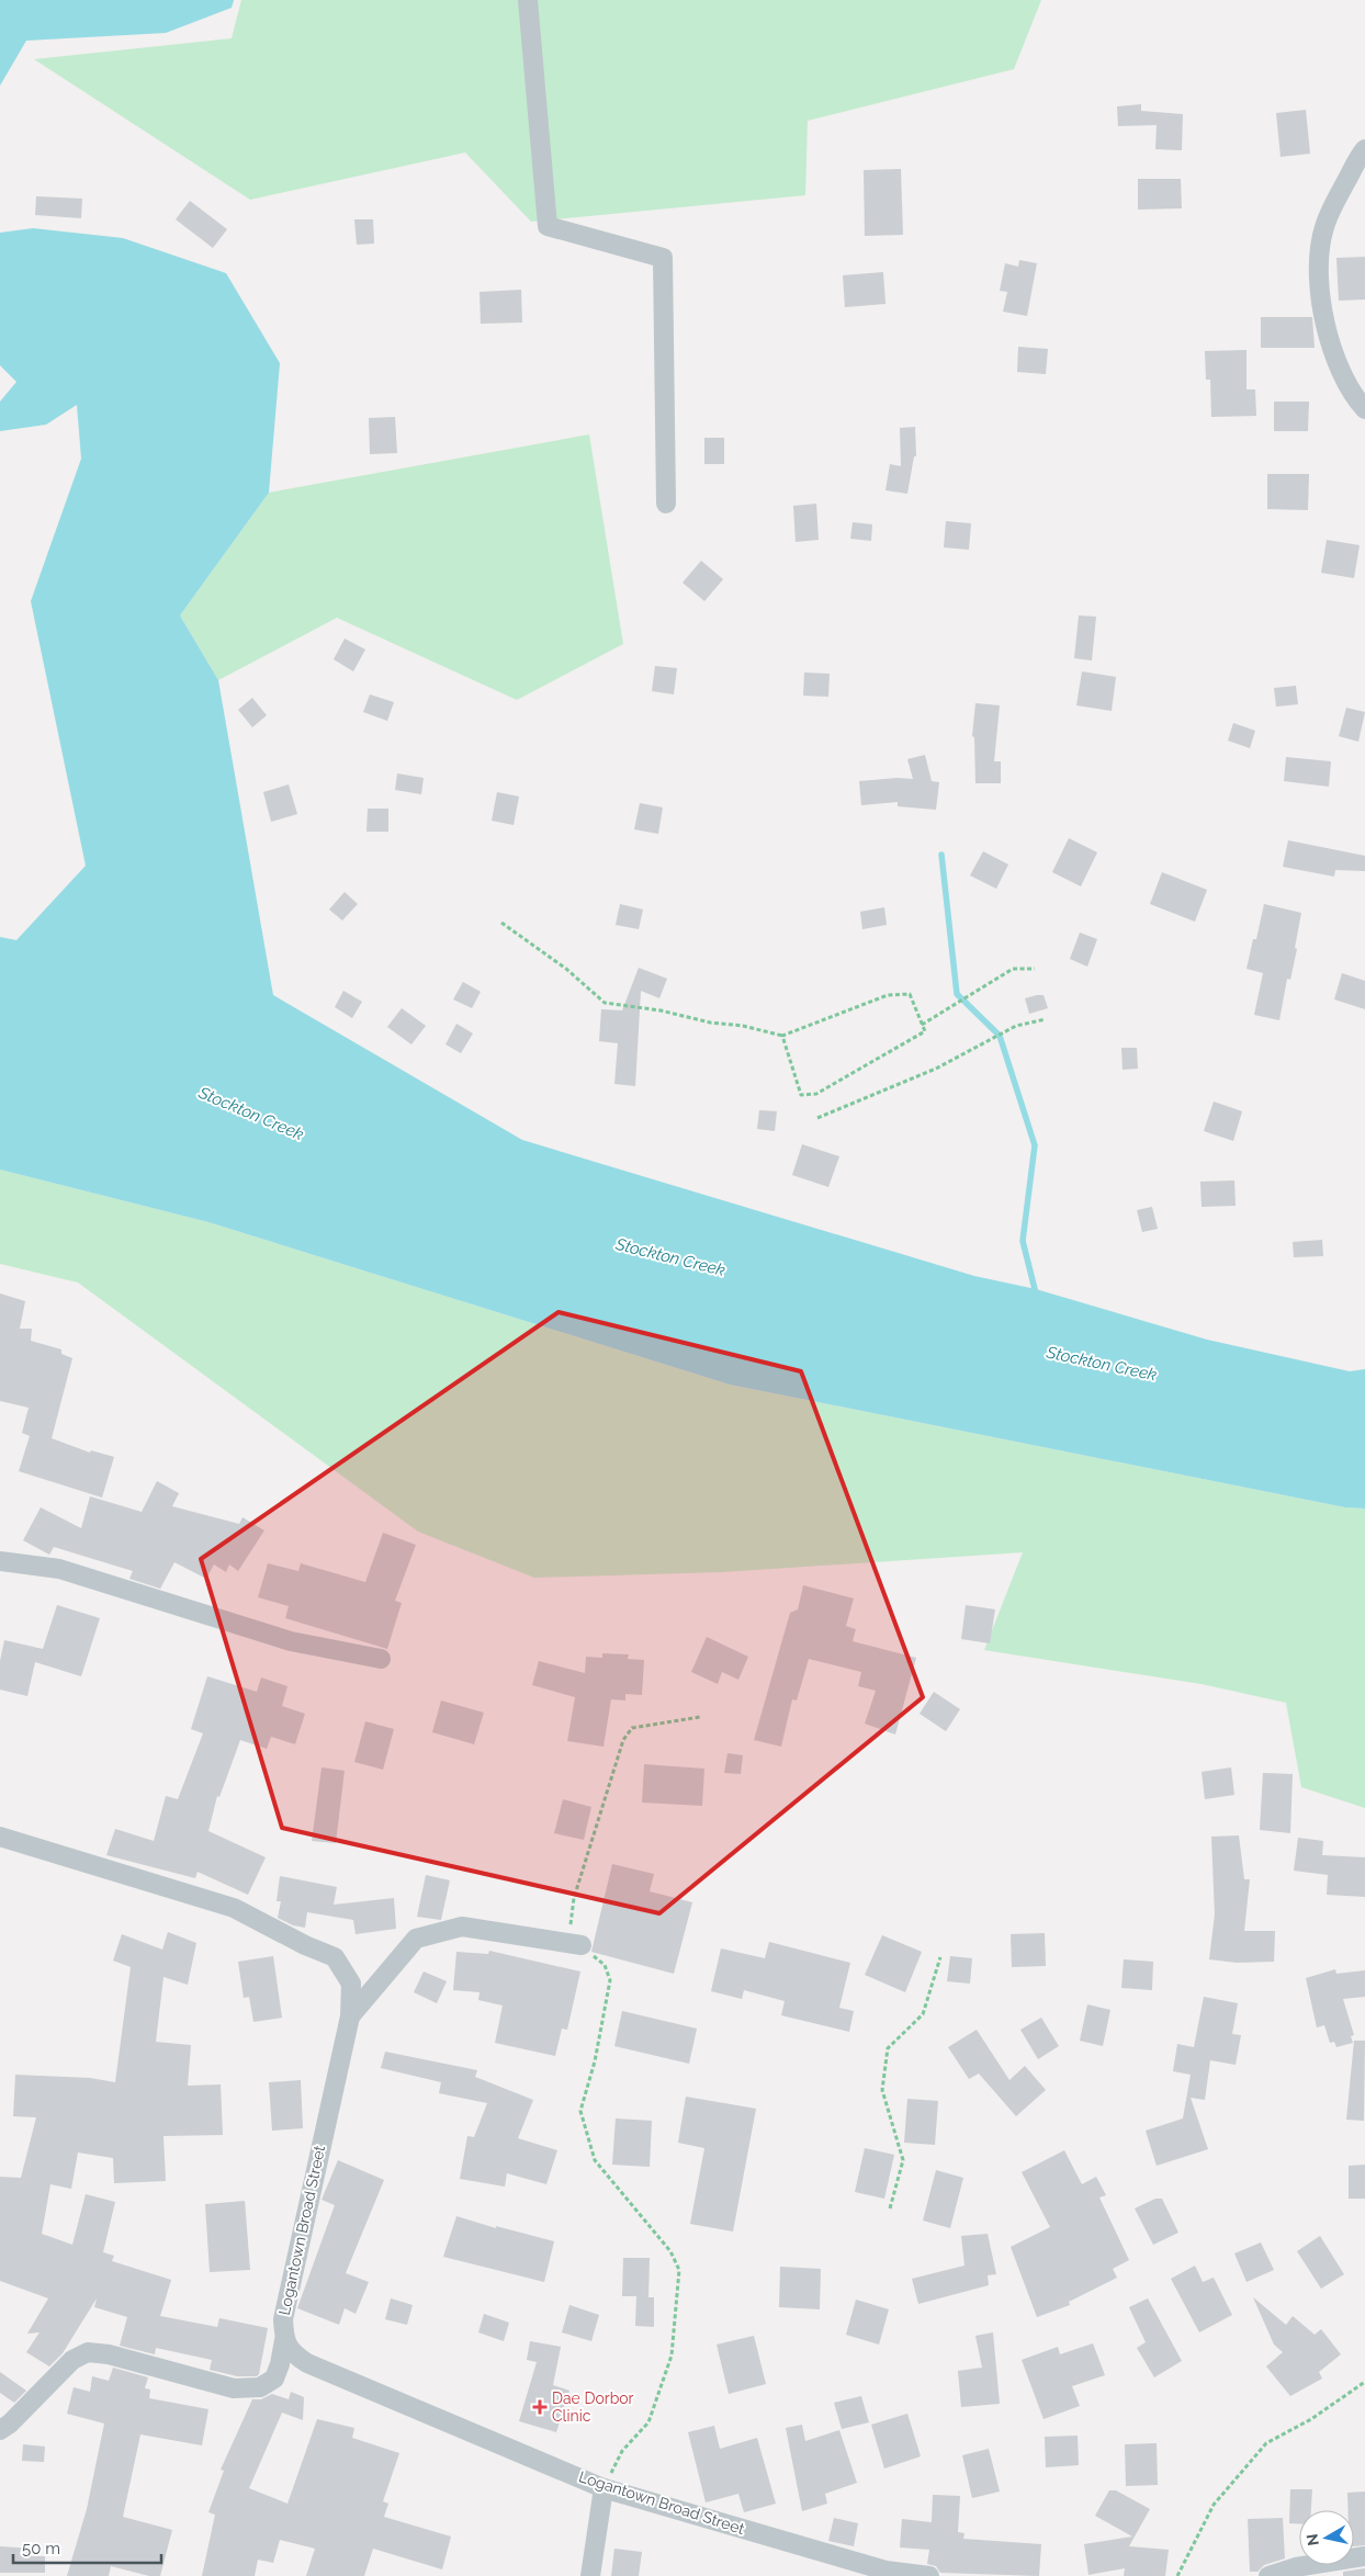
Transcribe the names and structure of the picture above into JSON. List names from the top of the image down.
{
  "streets": {
    "street": ["Logantown Broad Street"]
  },
  "water": ["Stockton Creek"],
  "places": {
    "health": ["Dae Dorbor Clinic"]
  },
  "scale_bar": "50 m",
  "north": "left"
}
